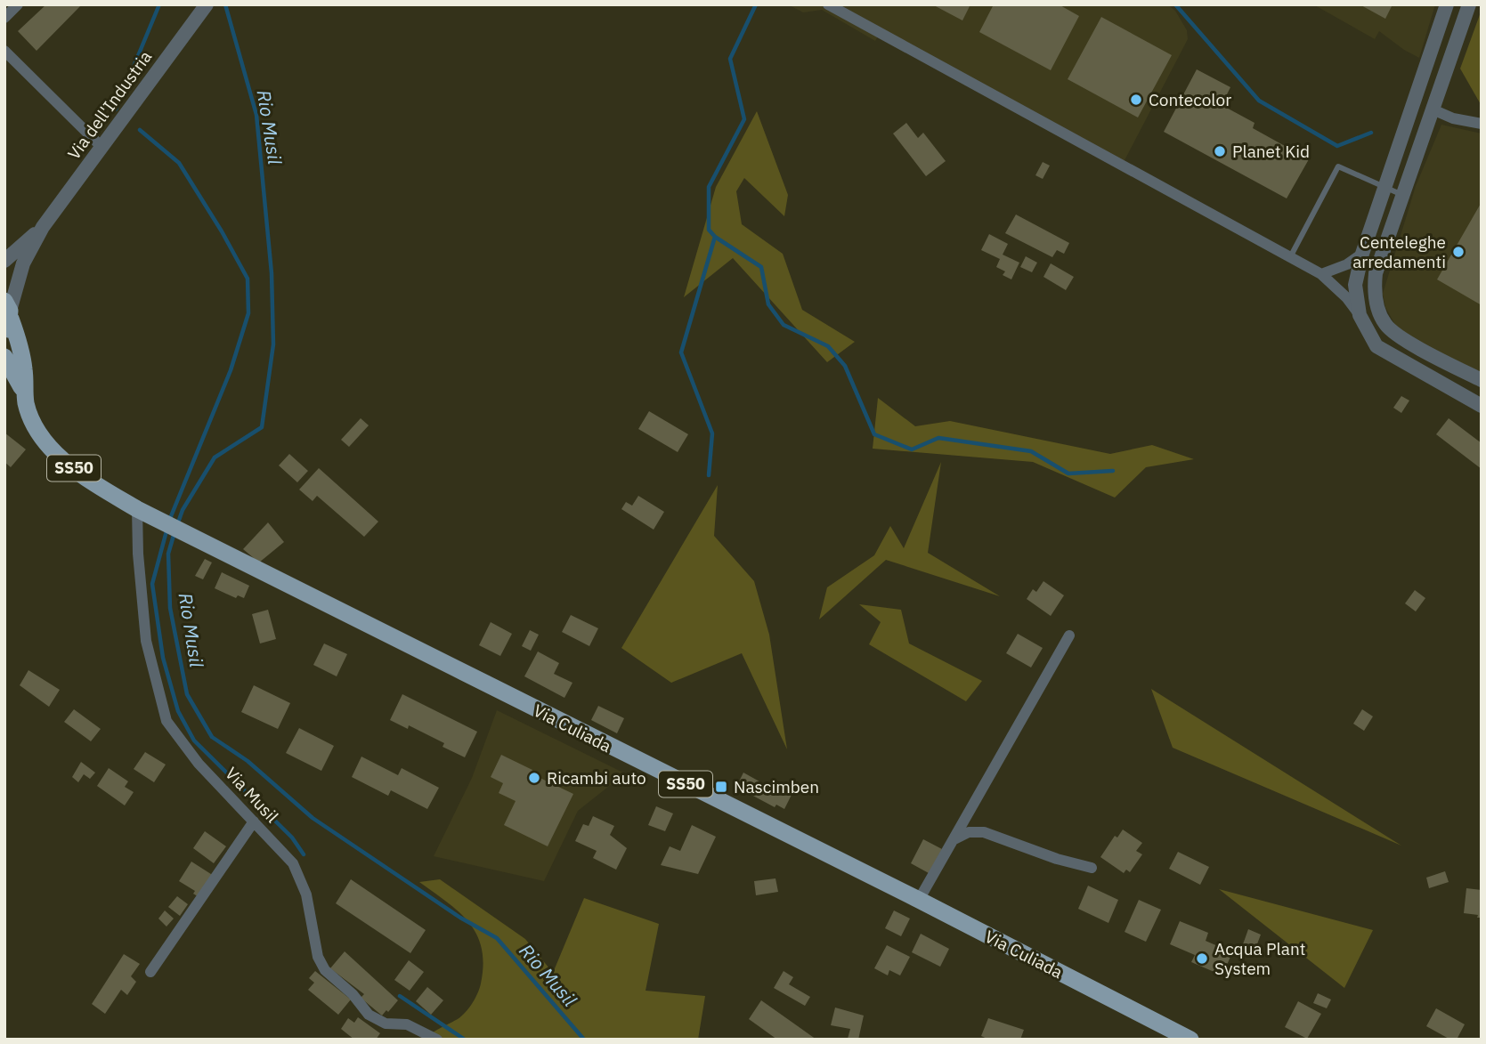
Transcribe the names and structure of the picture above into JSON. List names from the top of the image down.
{
  "streets": {
    "main road": ["SS50", "Via Culiada"],
    "street": ["Via dell'Industria", "Via Musil"]
  },
  "crossings": [
    ["Via dell'Industria", "Via Culiada"],
    ["Via Culiada", "Via Musil"]
  ],
  "water": ["Rio Musil"],
  "places": {
    "other": [
      "Contecolor",
      "Planet Kid",
      "Centeleghe arredamenti",
      "Ricambi auto",
      "Acqua Plant System"
    ],
    "transit": ["Nascimben"]
  }
}
